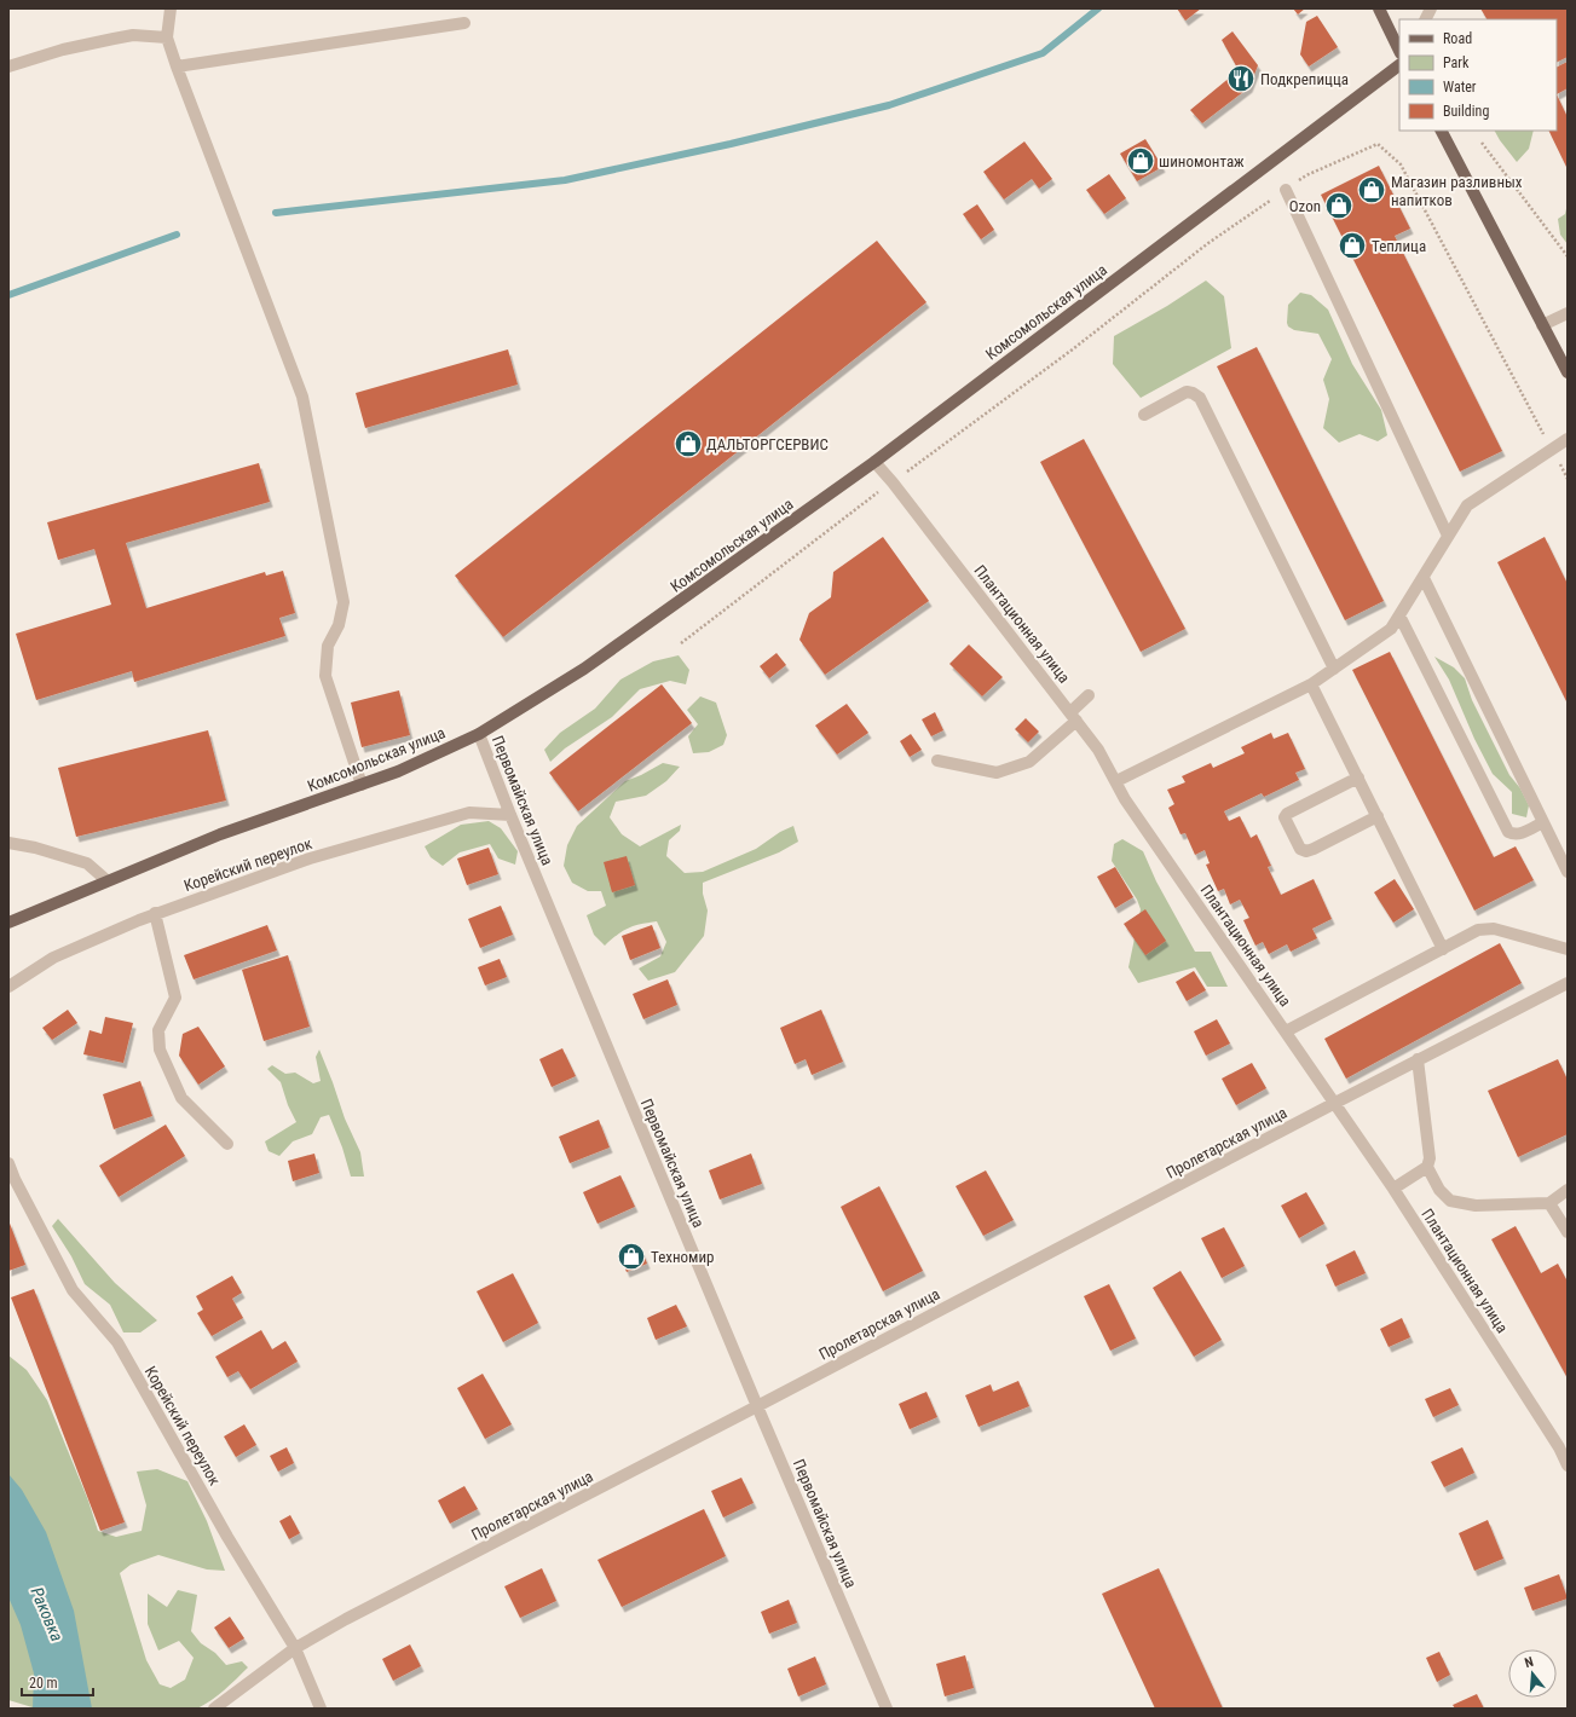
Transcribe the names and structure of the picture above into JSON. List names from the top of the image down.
{
  "streets": {
    "main road": ["Комсомольская улица"],
    "street": [
      "Плантационная улица",
      "Первомайская улица",
      "Корейский переулок",
      "Пролетарская улица"
    ]
  },
  "crossings": [
    ["Комсомольская улица", "Плантационная улица"],
    ["Комсомольская улица", "Первомайская улица"],
    ["Плантационная улица", "Пролетарская улица"],
    ["Первомайская улица", "Корейский переулок"],
    ["Первомайская улица", "Пролетарская улица"],
    ["Корейский переулок", "Пролетарская улица"]
  ],
  "water": ["Раковка"],
  "places": {
    "restaurant": ["Подкрепицца"],
    "shop": [
      "шиномонтаж",
      "Магазин разливных напитков",
      "Ozon",
      "Теплица",
      "ДАЛЬТОРГСЕРВИС",
      "Техномир"
    ]
  },
  "legend": [
    "Road",
    "Park",
    "Water",
    "Building"
  ],
  "scale_bar": "20 m",
  "north": "top"
}
